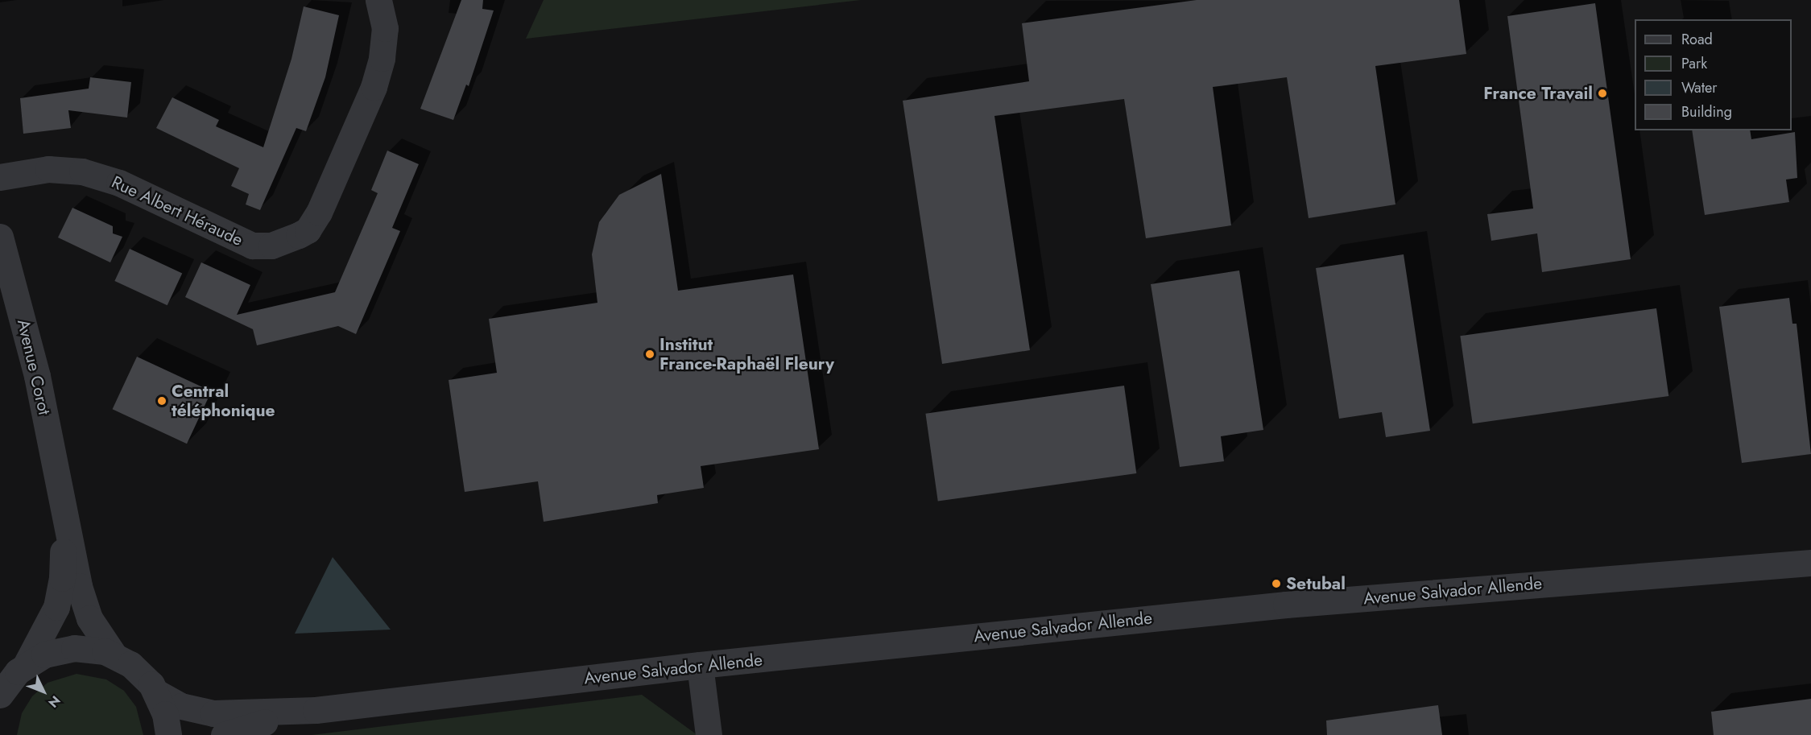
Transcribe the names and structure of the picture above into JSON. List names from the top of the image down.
{
  "streets": {
    "street": ["Rue Albert Héraude", "Avenue Corot", "Avenue Salvador Allende"]
  },
  "places": [
    "France Travail",
    "Institut France-Raphaël Fleury",
    "Central téléphonique",
    "Setubal"
  ],
  "legend": [
    "Road",
    "Park",
    "Water",
    "Building"
  ],
  "north": "bottom right"
}
